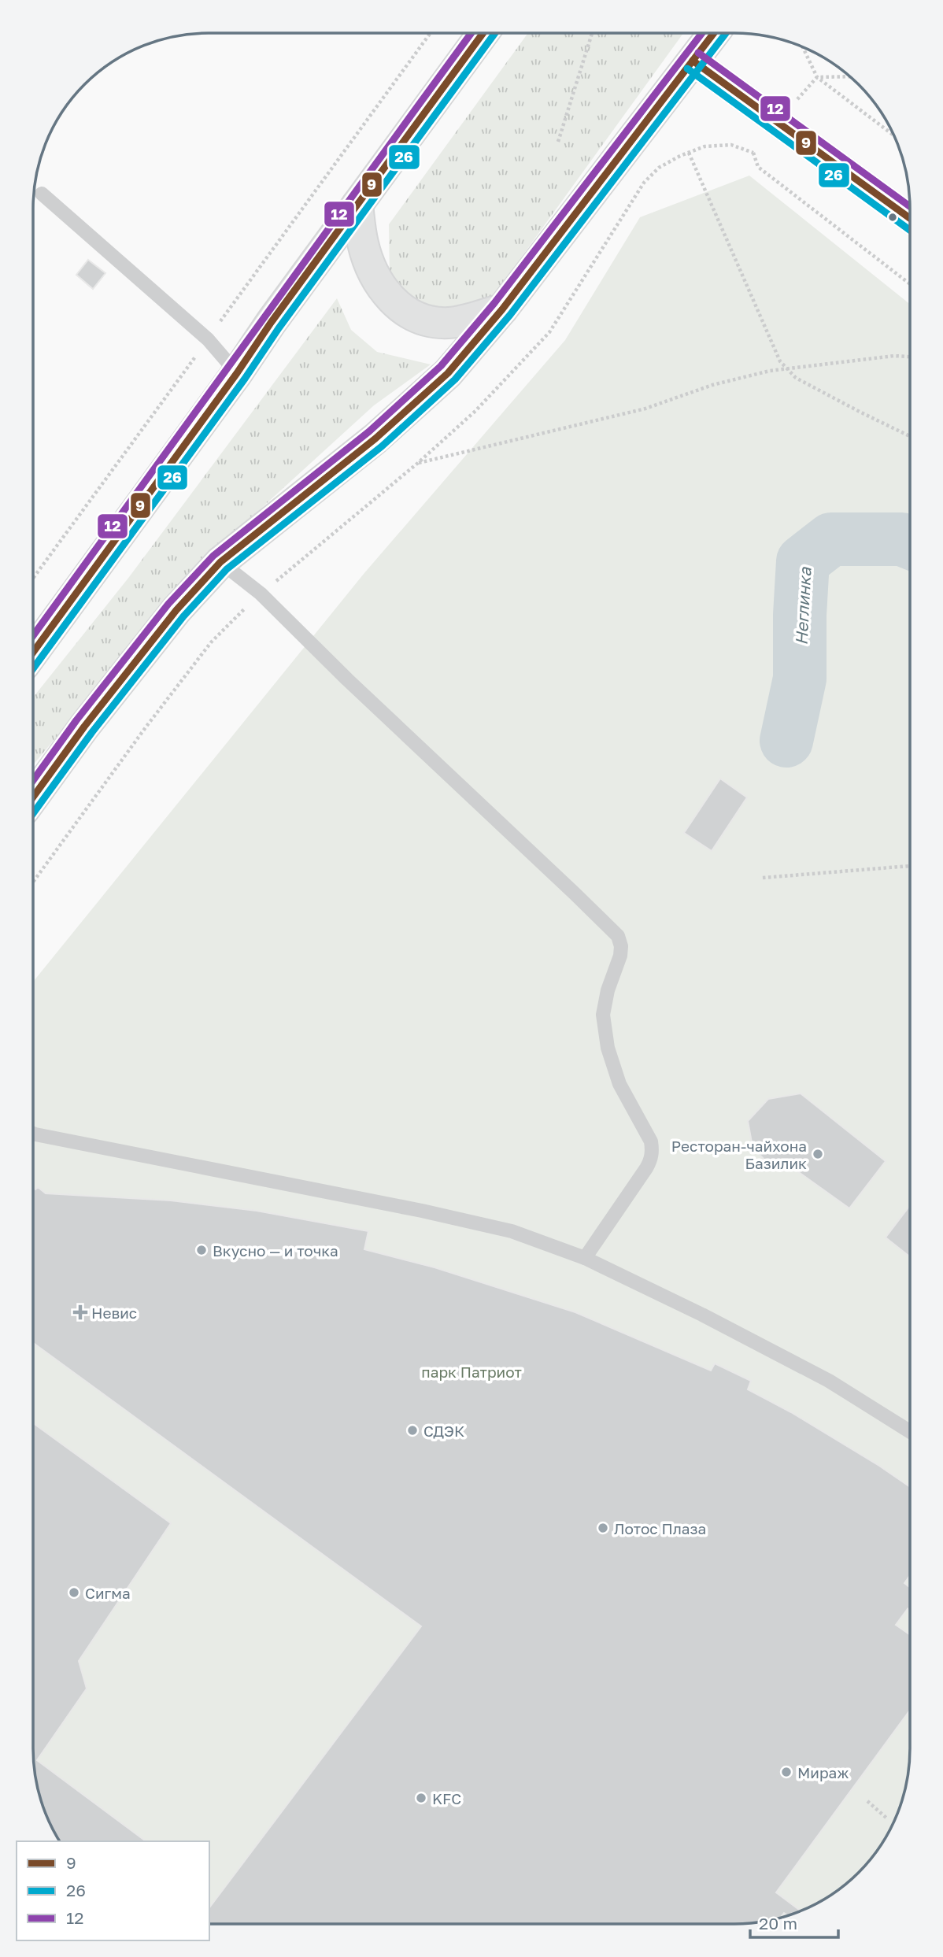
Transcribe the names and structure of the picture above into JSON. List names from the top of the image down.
{
  "water": ["Неглинка"],
  "parks": ["парк Патриот"],
  "places": {
    "other": [
      "Ресторан-чайхона Базилик",
      "Вкусно — и точка",
      "СДЭК",
      "Лотос Плаза",
      "Сигма",
      "Мираж",
      "KFC"
    ],
    "health": ["Невис"]
  },
  "lines": ["transit line 9", "transit line 26", "transit line 12"],
  "legend": ["9", "26", "12"],
  "scale_bar": "20 m"
}
